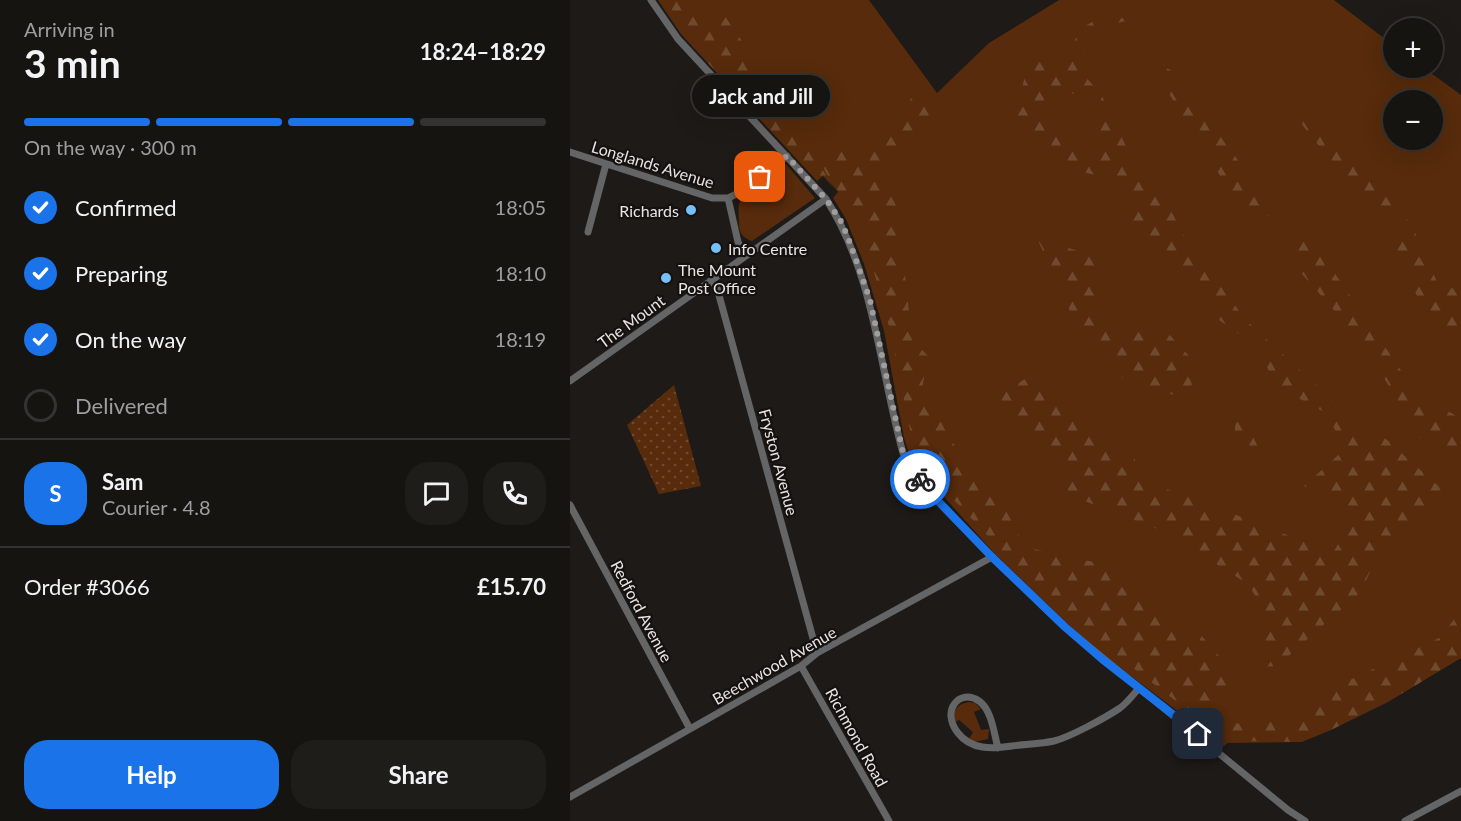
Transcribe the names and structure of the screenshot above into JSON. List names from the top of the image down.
{
  "streets": {
    "street": [
      "Longlands Avenue",
      "The Mount",
      "Fryston Avenue",
      "Redford Avenue",
      "Beechwood Avenue",
      "Richmond Road"
    ]
  },
  "crossings": [
    ["The Mount", "Fryston Avenue"],
    ["Fryston Avenue", "Beechwood Avenue"],
    ["Redford Avenue", "Beechwood Avenue"],
    ["Beechwood Avenue", "Richmond Road"]
  ],
  "places": [
    "Jack and Jill",
    "Richards",
    "Info Centre",
    "The Mount Post Office"
  ],
  "page": {
    "heading": ["3 min", "Arriving in", "18:24–18:29"],
    "panel": [
      "Sam",
      "Courier · 4.8",
      "Order #3066",
      "£15.70"
    ],
    "map_buttons": ["+", "−"],
    "bubble": "Jack and Jill",
    "bar": "On the way · 300 m",
    "list": [
      ["Confirmed", "18:05"],
      ["Preparing", "18:10"],
      ["On the way", "18:19"],
      "Delivered"
    ],
    "round": "S",
    "buttons": ["Help", "Share"]
  }
}
